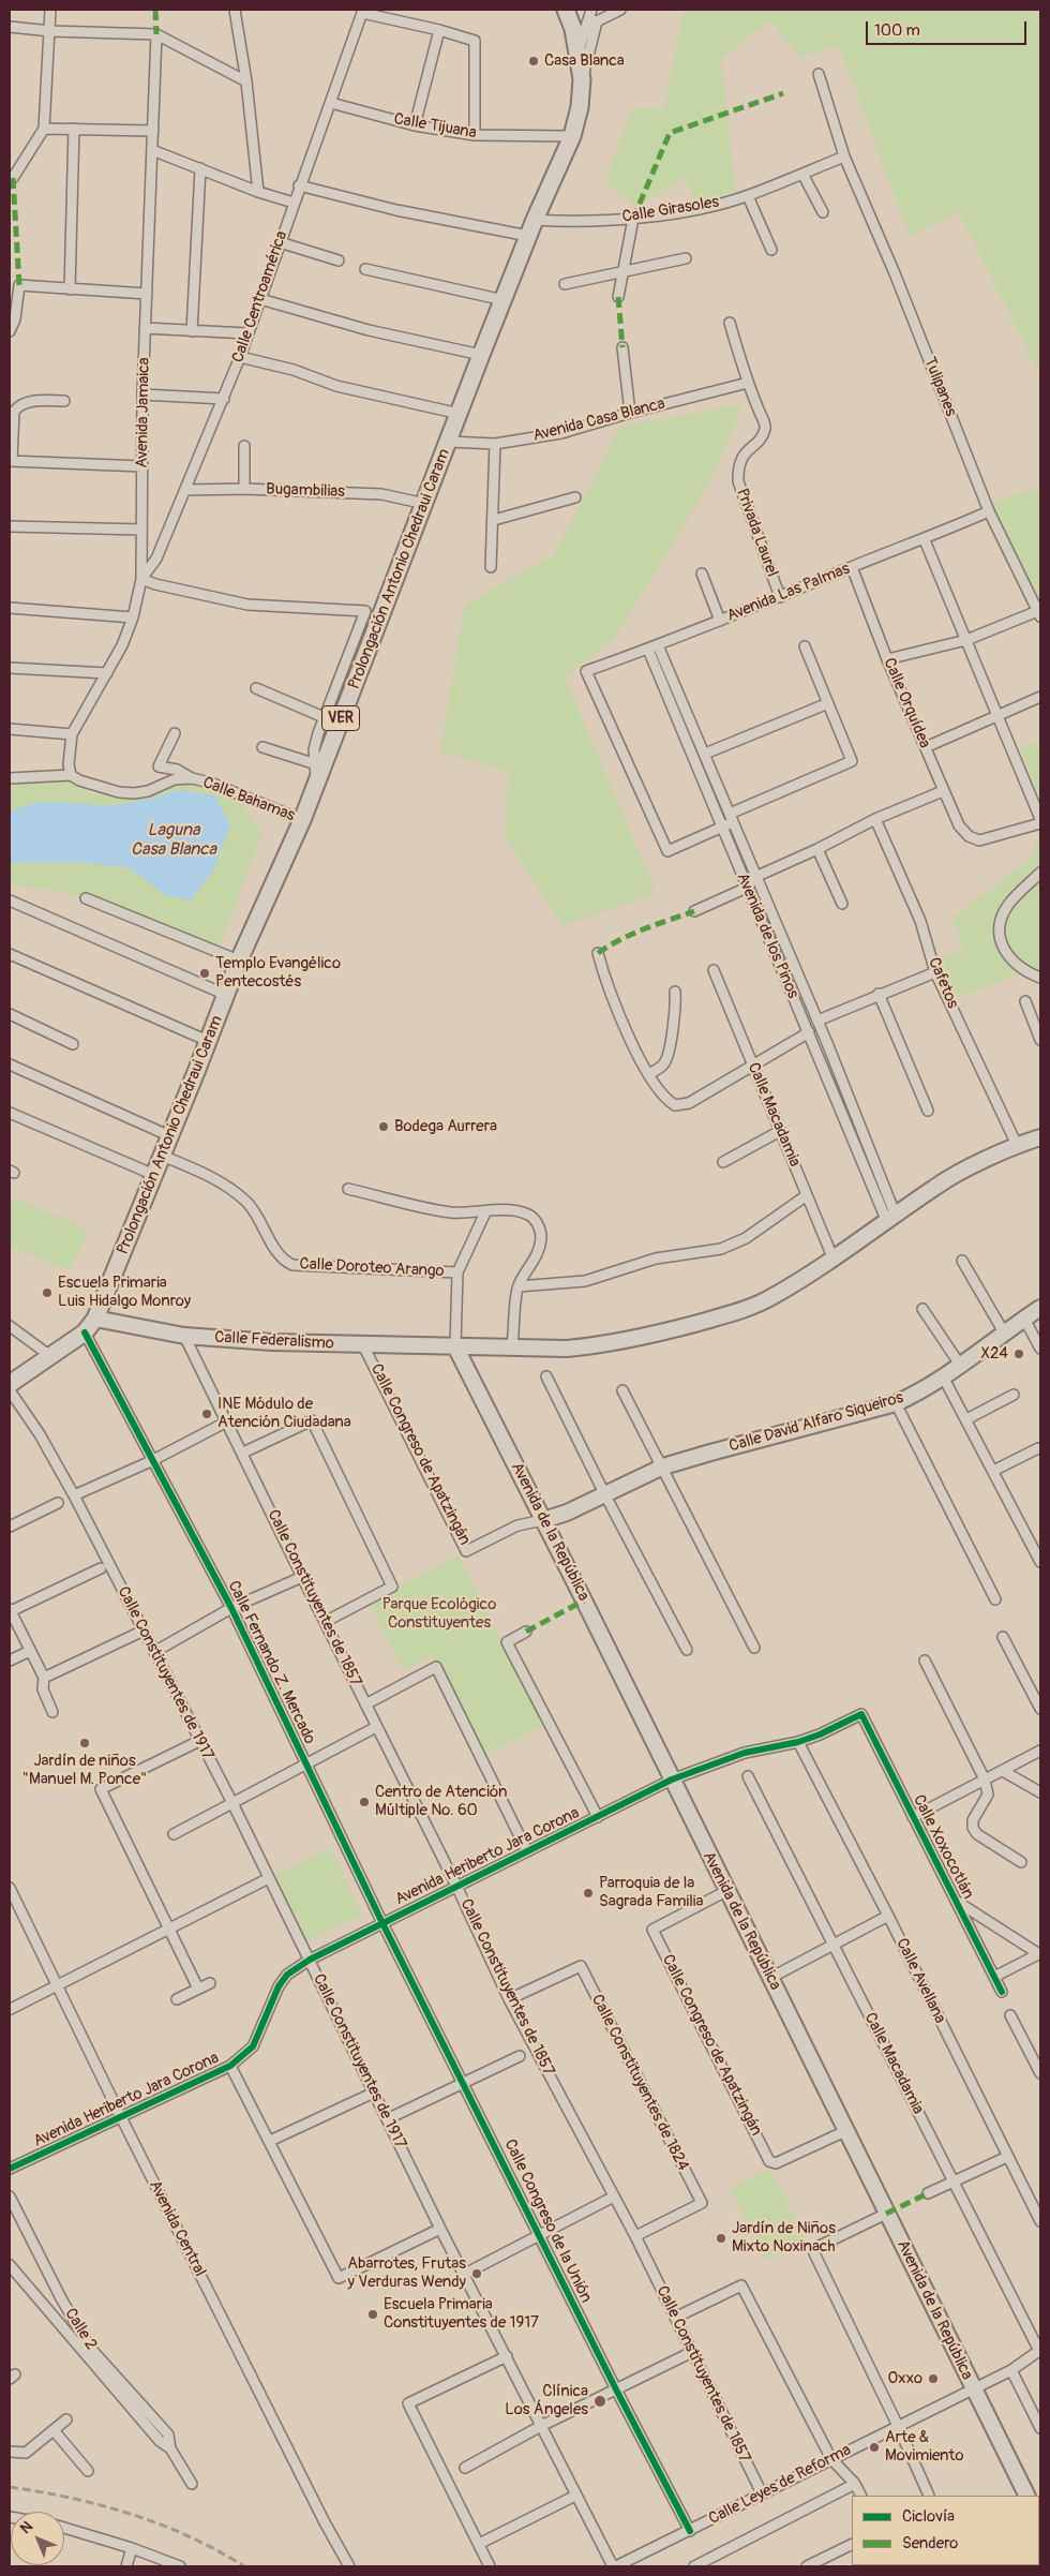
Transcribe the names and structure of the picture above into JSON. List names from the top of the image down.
{
  "streets": {
    "main road": [
      "Prolongación Antonio Chedraui Caram",
      "VER",
      "Calle Federalismo",
      "Calle David Alfaro Siqueiros",
      "Avenida de la República"
    ],
    "street": [
      "Calle Tijuana",
      "Calle Girasoles",
      "Calle Centroamérica",
      "Tulipanes",
      "Avenida Jamaica",
      "Avenida Casa Blanca",
      "Bugambilias",
      "Privada Laurel",
      "Avenida Las Palmas",
      "Calle Orquídea",
      "Calle Bahamas",
      "Avenida de los Pinos",
      "Cafetos",
      "Calle Macadamia",
      "Calle Doroteo Arango",
      "Calle Congreso de Apatzingán",
      "Calle Constituyentes de 1857",
      "Calle Fernando Z. Mercado",
      "Calle Constituyentes de 1917",
      "Calle Xoxocotlán",
      "Avenida Heriberto Jara Corona",
      "Calle Avellana",
      "Calle Constituyentes de 1824",
      "Calle Congreso de la Unión",
      "Avenida Central",
      "Calle 2",
      "Calle Leyes de Reforma"
    ]
  },
  "crossings": [
    ["Calle Tijuana", "Calle Centroamérica"],
    ["Calle Tijuana", "Prolongación Antonio Chedraui Caram"],
    ["Calle Girasoles", "Tulipanes"],
    ["Calle Girasoles", "Prolongación Antonio Chedraui Caram"],
    ["Calle Centroamérica", "Avenida Jamaica"],
    ["Calle Centroamérica", "Bugambilias"],
    ["Tulipanes", "Avenida Las Palmas"],
    ["Avenida Jamaica", "Calle Bahamas"],
    ["Avenida Casa Blanca", "Privada Laurel"],
    ["Avenida Casa Blanca", "Prolongación Antonio Chedraui Caram"],
    ["Bugambilias", "Prolongación Antonio Chedraui Caram"],
    ["Privada Laurel", "Avenida Las Palmas"],
    ["Prolongación Antonio Chedraui Caram", "Calle Bahamas"],
    ["Prolongación Antonio Chedraui Caram", "Calle Doroteo Arango"],
    ["Prolongación Antonio Chedraui Caram", "Calle Federalismo"],
    ["Prolongación Antonio Chedraui Caram", "Calle Fernando Z. Mercado"],
    ["Avenida Las Palmas", "Calle Orquídea"],
    ["Avenida Las Palmas", "Avenida de los Pinos"],
    ["Avenida de los Pinos", "Calle Federalismo"],
    ["Cafetos", "Calle Federalismo"],
    ["Calle Macadamia", "Calle Federalismo"],
    ["Calle Macadamia", "Calle Leyes de Reforma"],
    ["Calle Doroteo Arango", "Calle Federalismo"],
    ["Calle Doroteo Arango", "Avenida de la República"],
    ["Calle Federalismo", "Calle Congreso de Apatzingán"],
    ["Calle Federalismo", "Avenida de la República"],
    ["Calle Federalismo", "Calle Constituyentes de 1857"],
    ["Calle David Alfaro Siqueiros", "Calle Congreso de Apatzingán"],
    ["Calle David Alfaro Siqueiros", "Avenida de la República"],
    ["Calle Congreso de Apatzingán", "Avenida de la República"],
    ["Avenida de la República", "Avenida Heriberto Jara Corona"],
    ["Avenida de la República", "Calle Leyes de Reforma"],
    ["Calle Constituyentes de 1857", "Avenida Heriberto Jara Corona"],
    ["Calle Constituyentes de 1857", "Calle Constituyentes de 1824"],
    ["Calle Constituyentes de 1857", "Calle Leyes de Reforma"],
    ["Calle Fernando Z. Mercado", "Avenida Heriberto Jara Corona"],
    ["Calle Fernando Z. Mercado", "Calle Congreso de la Unión"],
    ["Calle Constituyentes de 1917", "Avenida Heriberto Jara Corona"],
    ["Calle Constituyentes de 1917", "Calle Leyes de Reforma"],
    ["Calle Xoxocotlán", "Avenida Heriberto Jara Corona"],
    ["Avenida Heriberto Jara Corona", "Calle Avellana"],
    ["Avenida Heriberto Jara Corona", "Calle Congreso de la Unión"],
    ["Avenida Heriberto Jara Corona", "Avenida Central"],
    ["Calle Congreso de la Unión", "Calle Leyes de Reforma"]
  ],
  "water": ["Laguna Casa Blanca"],
  "parks": ["Parque Ecológico Constituyentes"],
  "places": [
    "Casa Blanca",
    "Templo Evangélico Pentecostés",
    "Bodega Aurrera",
    "Escuela Primaria Luis Hidalgo Monroy",
    "X24",
    "INE Módulo de Atención Ciudadana",
    "Jardín de niños \"Manuel M. Ponce\"",
    "Centro de Atención Múltiple No. 60",
    "Parroquia de la Sagrada Familia",
    "Jardín de Niños Mixto Noxinach",
    "Abarrotes, Frutas y Verduras Wendy",
    "Escuela Primaria Constituyentes de 1917",
    "Oxxo",
    "Clínica Los Ángeles",
    "Arte & Movimiento"
  ],
  "legend": ["Ciclovía", "Sendero"],
  "scale_bar": "100 m",
  "north": "top left"
}
